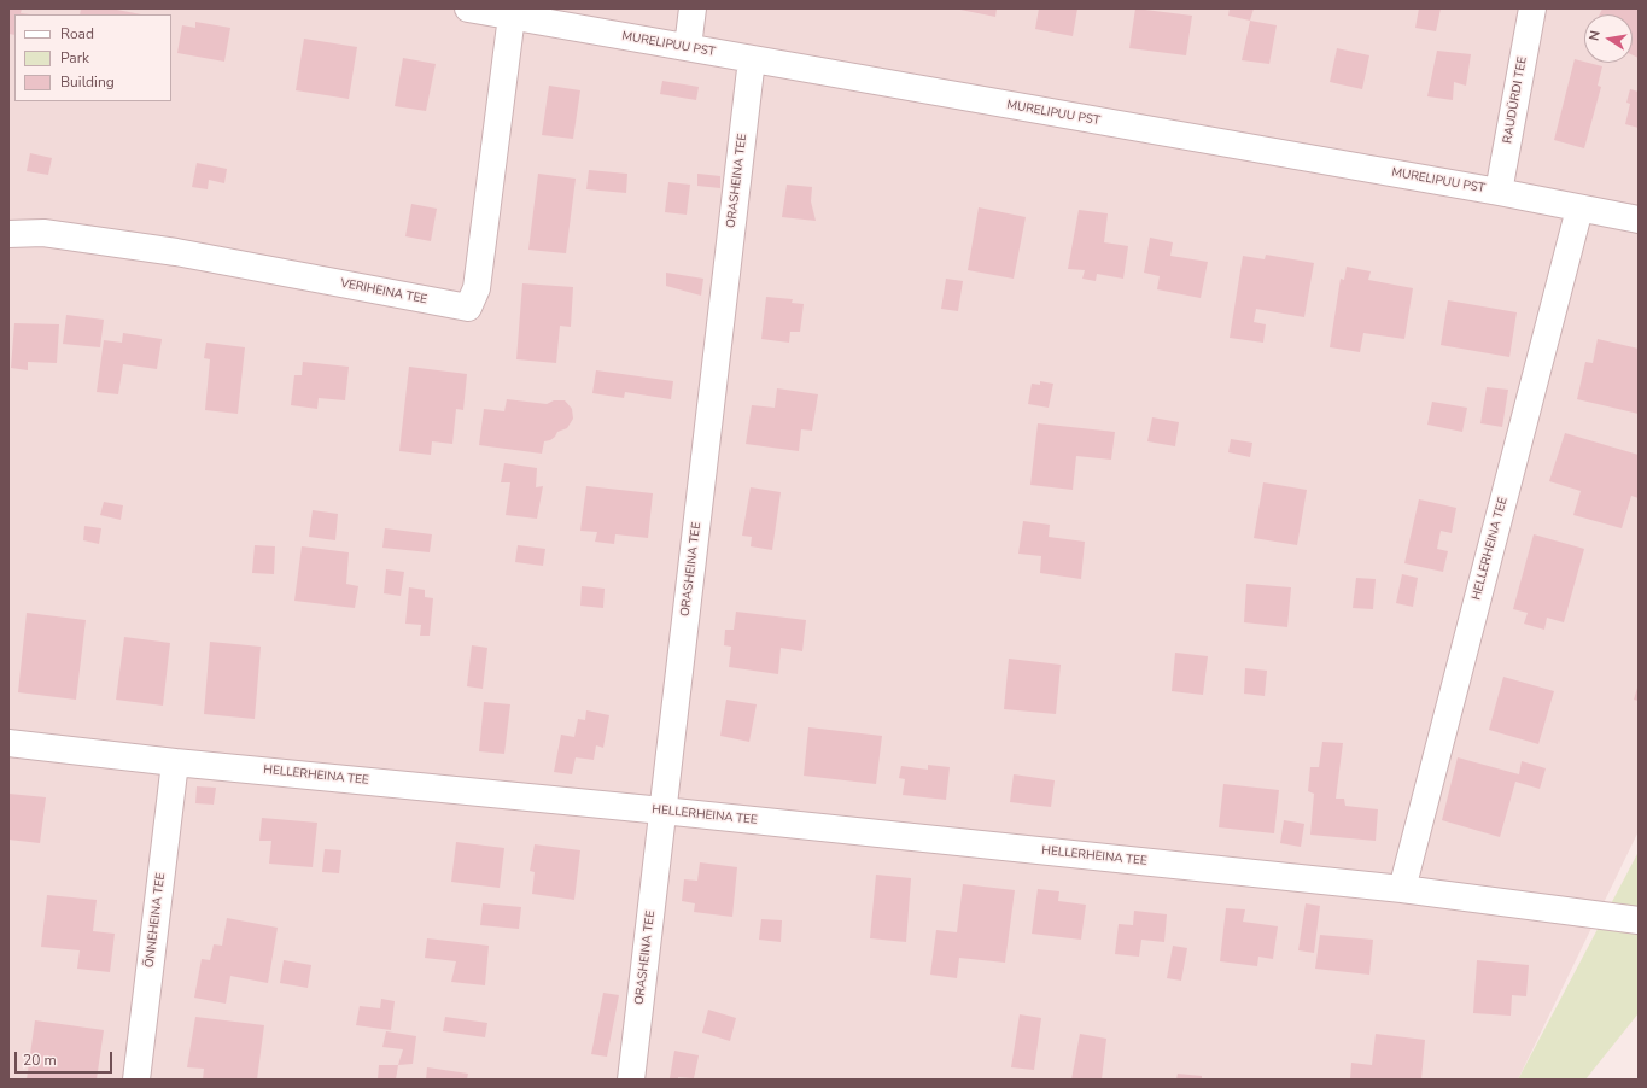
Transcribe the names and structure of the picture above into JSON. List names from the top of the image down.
{
  "streets": {
    "street": [
      "MURELIPUU PST",
      "RAUDÜRDI TEE",
      "ORASHEINA TEE",
      "VERIHEINA TEE",
      "HELLERHEINA TEE",
      "ÕNNEHEINA TEE"
    ]
  },
  "crossings": [
    ["MURELIPUU PST", "RAUDÜRDI TEE"],
    ["MURELIPUU PST", "ORASHEINA TEE"],
    ["MURELIPUU PST", "VERIHEINA TEE"],
    ["MURELIPUU PST", "HELLERHEINA TEE"],
    ["ORASHEINA TEE", "HELLERHEINA TEE"],
    ["HELLERHEINA TEE", "ÕNNEHEINA TEE"]
  ],
  "legend": ["Road", "Park", "Building"],
  "scale_bar": "20 m",
  "north": "left"
}
